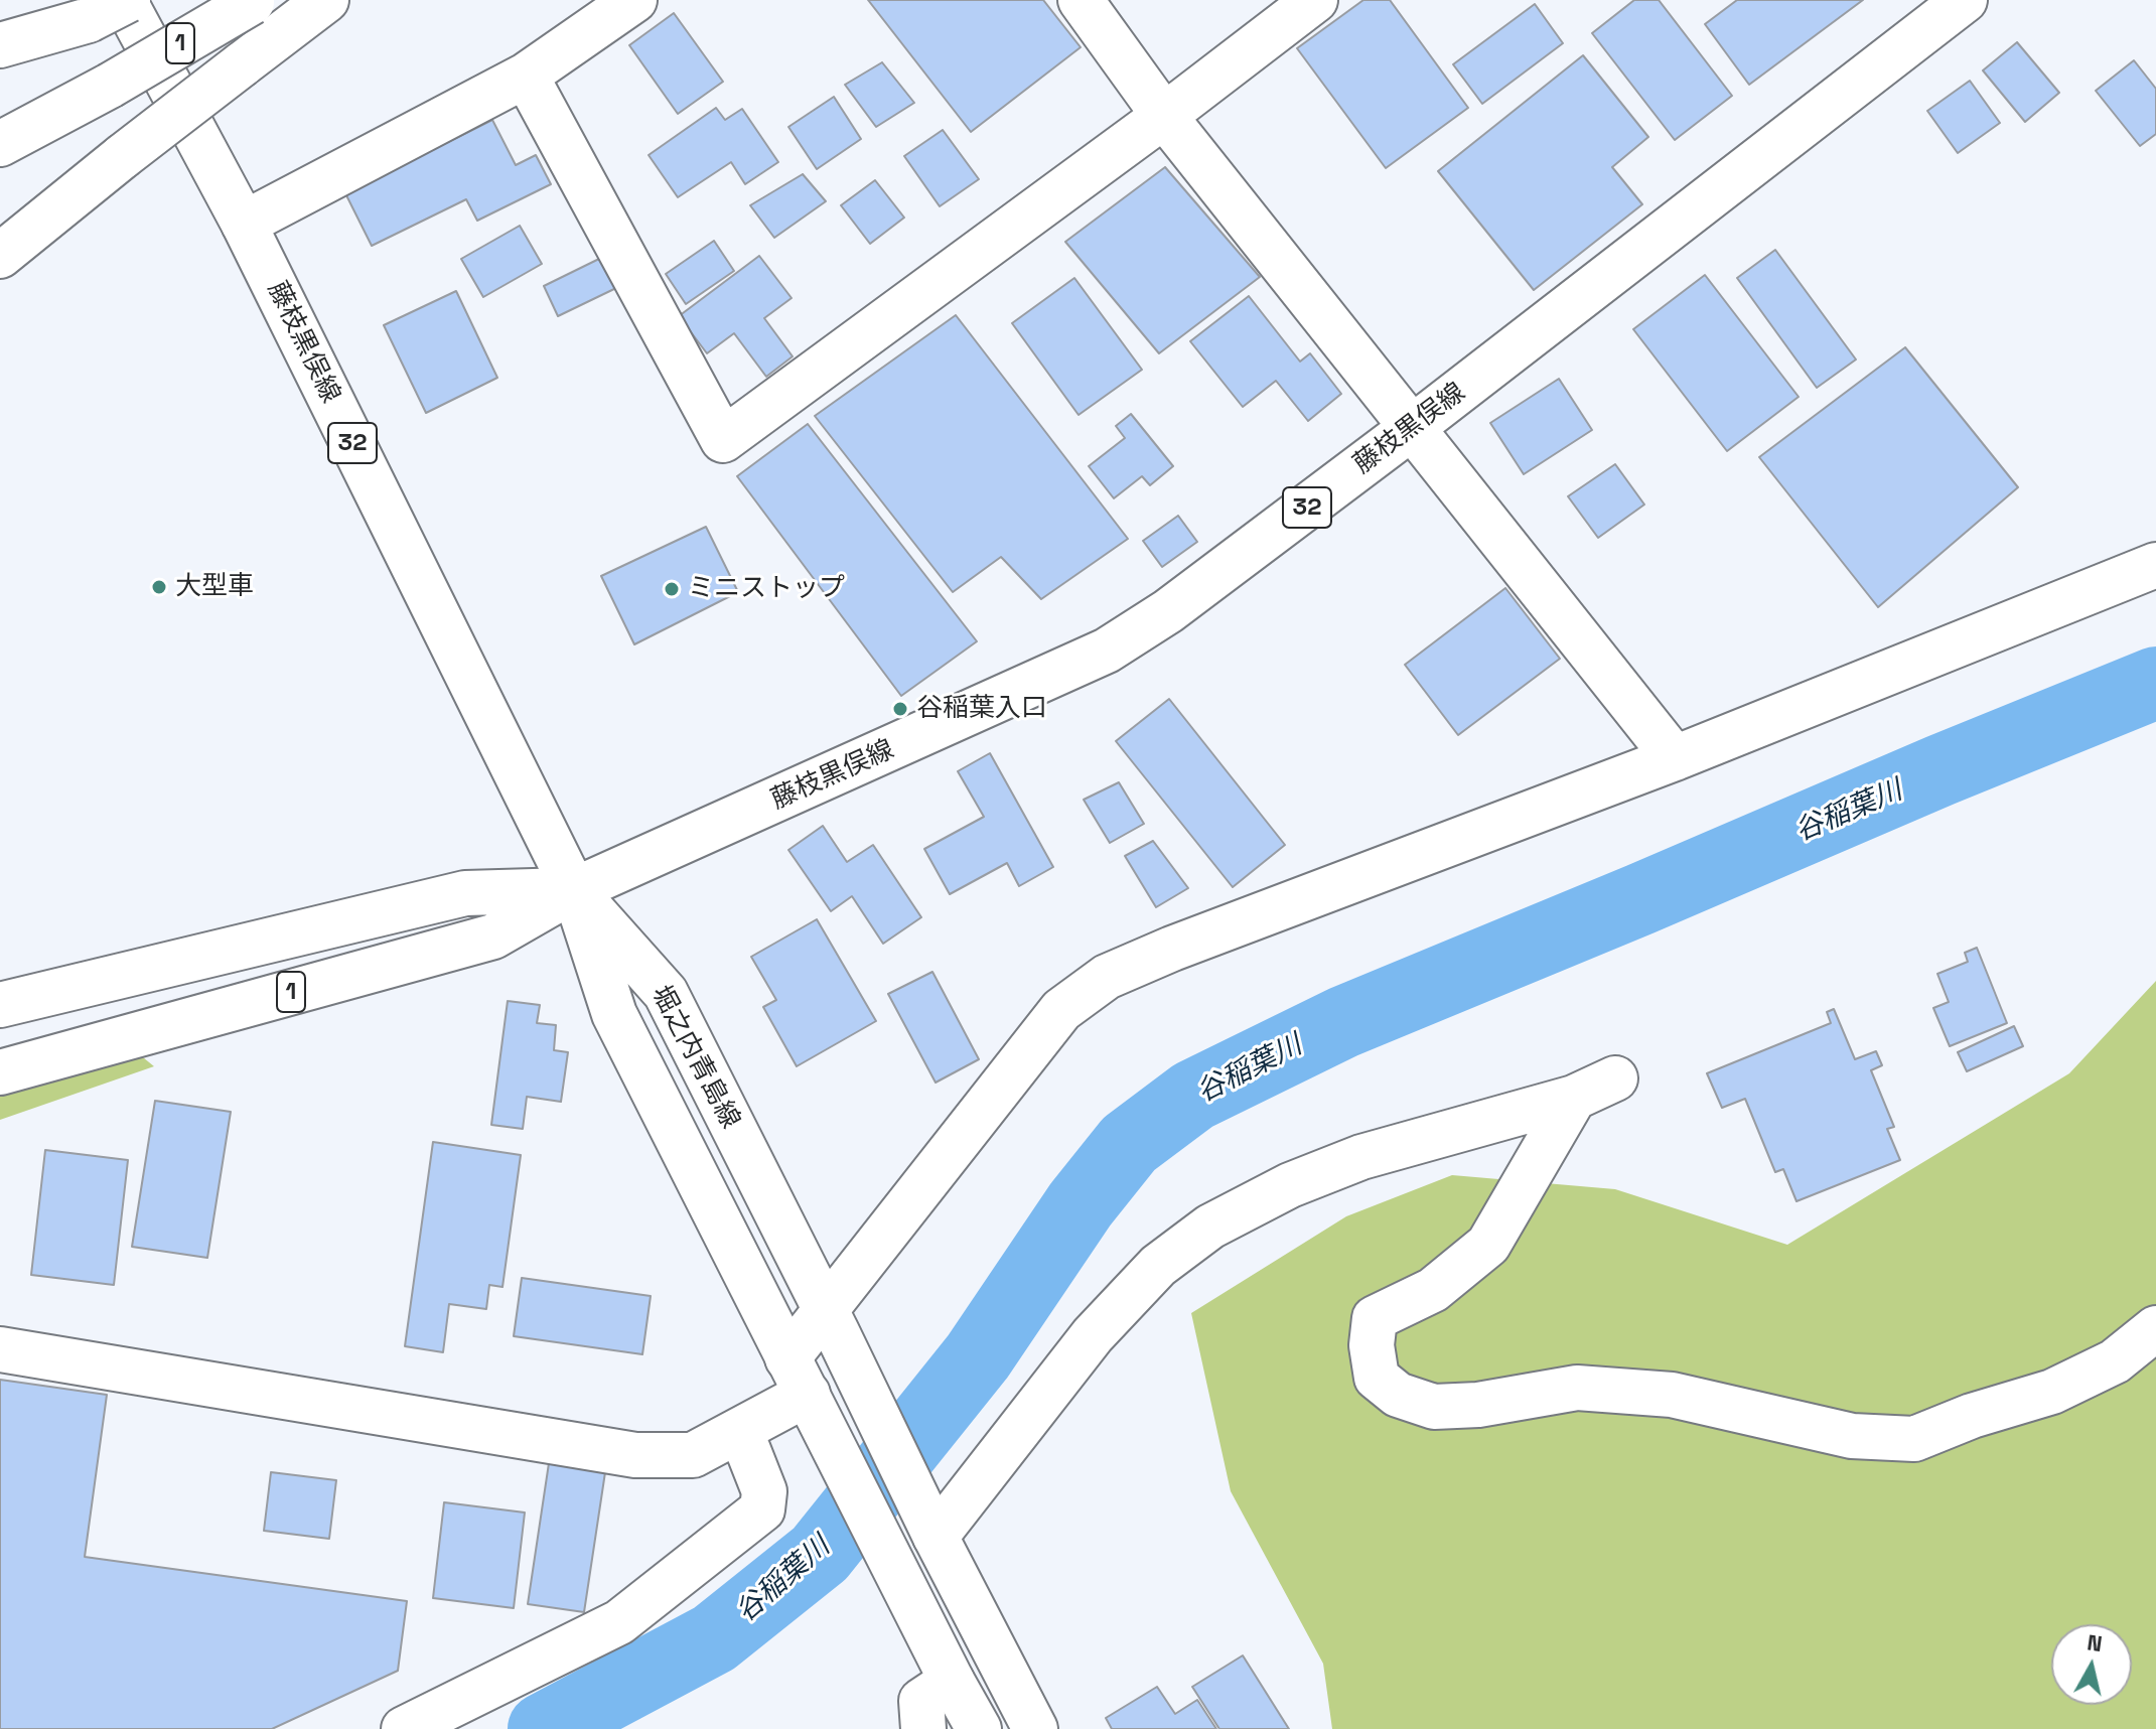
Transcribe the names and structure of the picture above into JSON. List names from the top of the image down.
{
  "streets": {
    "main road": [
      "1",
      "藤枝黒俣線",
      "32",
      "堀之内青島線"
    ]
  },
  "crossings": [
    ["1", "藤枝黒俣線"],
    ["1", "堀之内青島線"],
    ["藤枝黒俣線", "堀之内青島線"]
  ],
  "water": ["谷稲葉川"],
  "places": ["大型車", "ミニストップ", "谷稲葉入口"],
  "north": "top"
}
